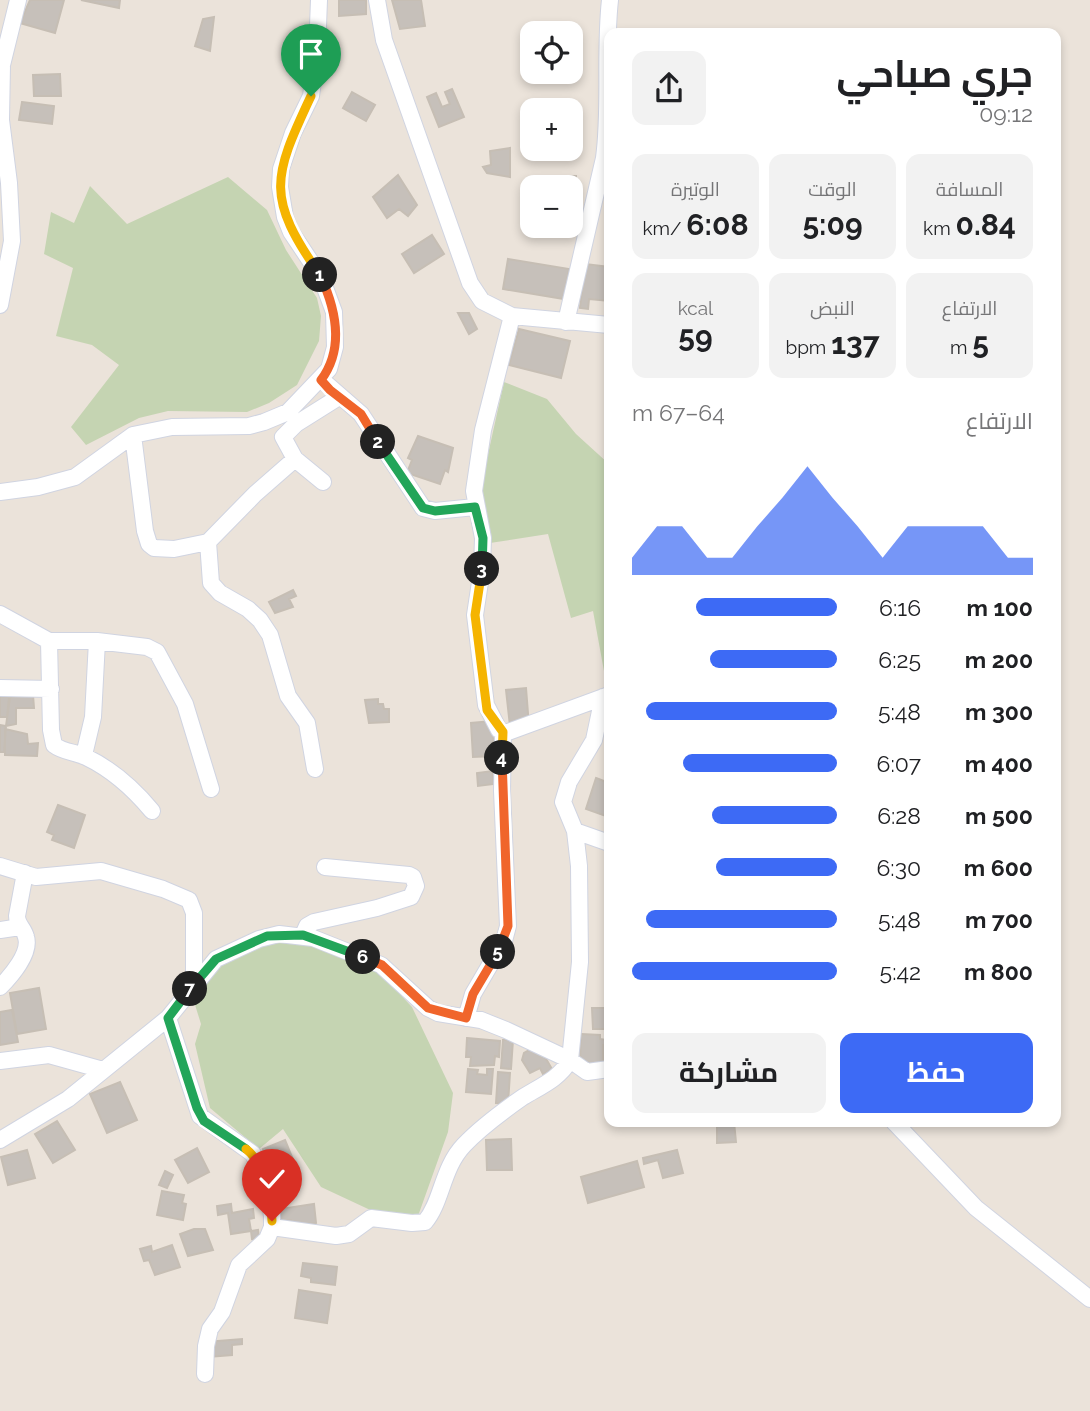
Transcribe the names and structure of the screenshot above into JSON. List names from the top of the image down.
{
  "page": {
    "map_buttons": ["+", "−"],
    "heading": ["جري صباحي", "09:12"],
    "stats": [
      ["المسافة", "0.84 km"],
      ["الوقت", "5:09"],
      ["الوتيرة", "6:08 /km"],
      ["الارتفاع", "5 m"],
      ["النبض", "137 bpm"],
      ["kcal", "59"]
    ],
    "pins": [
      "1",
      "2",
      "3",
      "4",
      "5",
      "6",
      "7"
    ],
    "chart": ["الارتفاع", "64–67 m"],
    "list": [
      {
        "name": "100 m",
        "note": "6:16"
      },
      {
        "name": "200 m",
        "note": "6:25"
      },
      {
        "name": "300 m",
        "note": "5:48"
      },
      {
        "name": "400 m",
        "note": "6:07"
      },
      {
        "name": "500 m",
        "note": "6:28"
      },
      {
        "name": "600 m",
        "note": "6:30"
      },
      {
        "name": "700 m",
        "note": "5:48"
      },
      {
        "name": "800 m",
        "note": "5:42"
      }
    ],
    "buttons": ["حفظ", "مشاركة"]
  }
}
